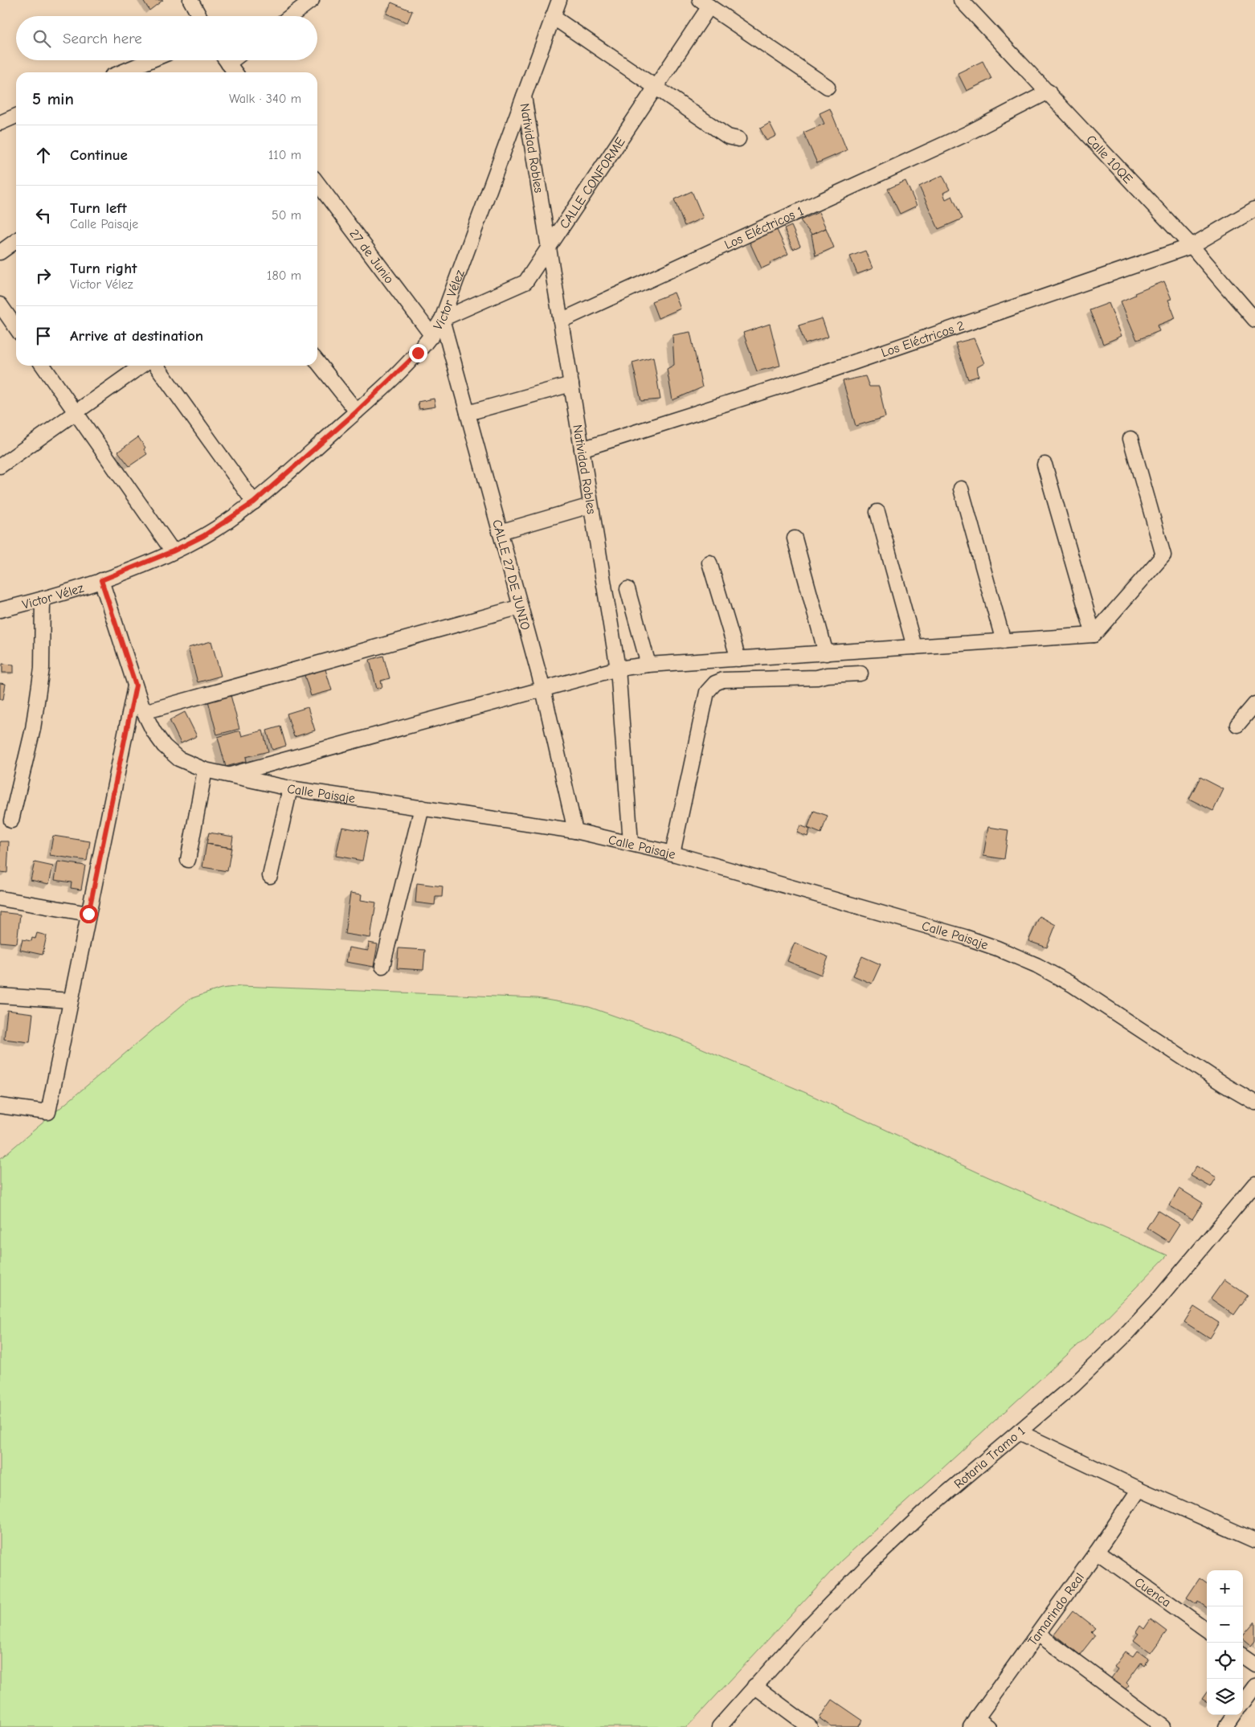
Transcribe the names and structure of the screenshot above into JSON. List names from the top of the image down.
{
  "streets": {
    "street": [
      "Natividad Robles",
      "Calle 10QE",
      "CALLE CONFORME",
      "Los Eléctricos 1",
      "27 de Junio",
      "Victor Vélez",
      "Los Eléctricos 2",
      "CALLE 27 DE JUNIO",
      "Calle Paisaje",
      "Rotaria Tramo 1",
      "Cuenca",
      "Tamarindo Real"
    ]
  },
  "crossings": [
    ["Natividad Robles", "CALLE CONFORME"],
    ["Natividad Robles", "Los Eléctricos 1"],
    ["Natividad Robles", "Victor Vélez"],
    ["Natividad Robles", "Los Eléctricos 2"],
    ["Natividad Robles", "Calle Paisaje"],
    ["Calle 10QE", "Los Eléctricos 1"],
    ["Calle 10QE", "Los Eléctricos 2"],
    ["CALLE CONFORME", "Victor Vélez"],
    ["CALLE CONFORME", "CALLE 27 DE JUNIO"],
    ["27 de Junio", "Victor Vélez"],
    ["Victor Vélez", "CALLE 27 DE JUNIO"],
    ["Victor Vélez", "Calle Paisaje"],
    ["CALLE 27 DE JUNIO", "Calle Paisaje"],
    ["Cuenca", "Tamarindo Real"]
  ],
  "page": {
    "search": "Search here",
    "heading": ["5 min", "Walk · 340 m"],
    "list": [
      ["Continue", "110 m"],
      ["Turn left", "Calle Paisaje", "50 m"],
      ["Turn right", "Victor Vélez", "180 m"],
      "Arrive at destination"
    ],
    "map_buttons": ["+", "−"]
  }
}
